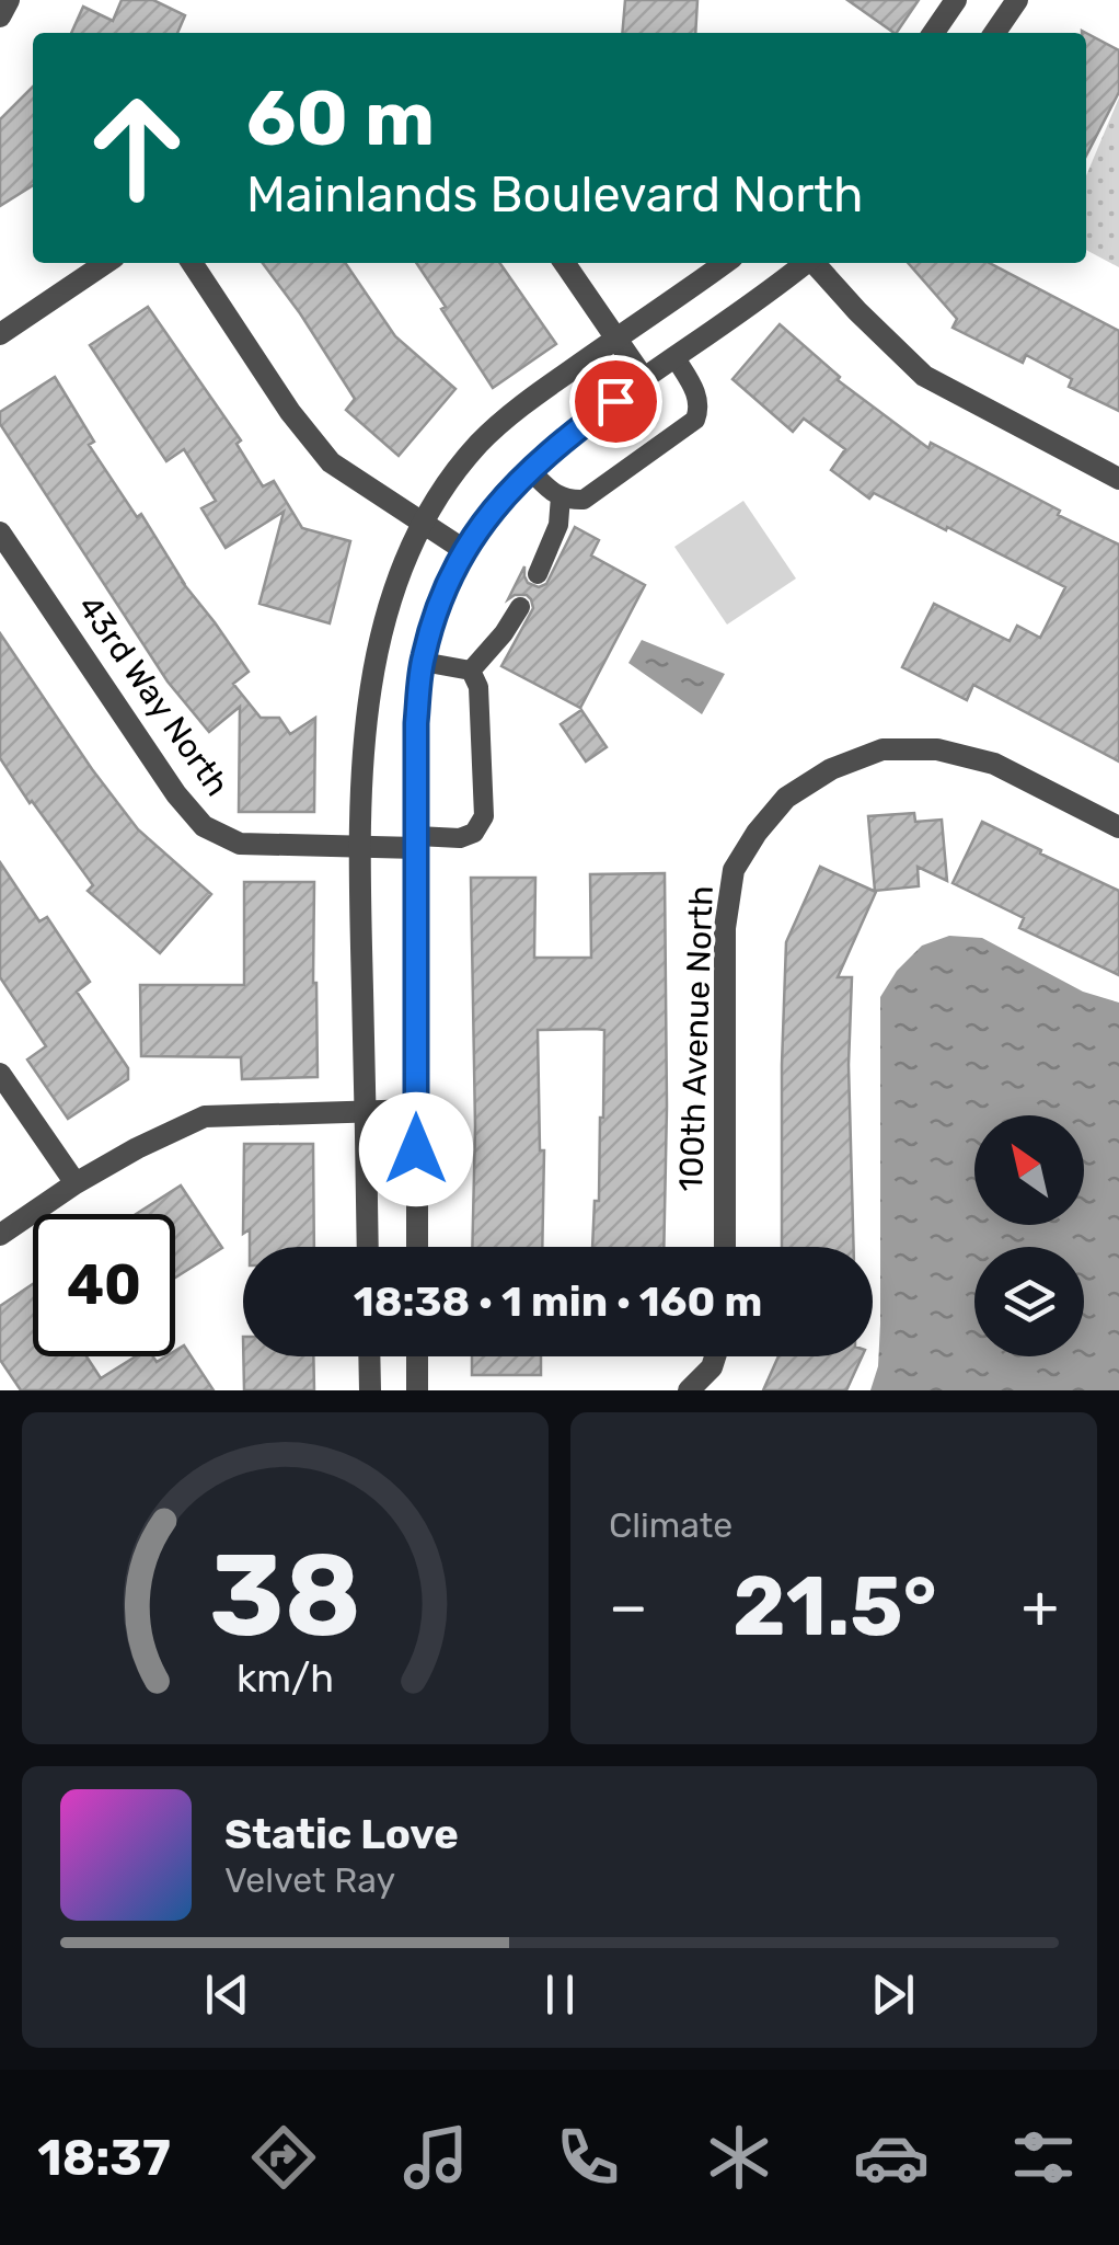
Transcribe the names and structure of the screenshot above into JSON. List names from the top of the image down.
{
  "streets": {
    "street": ["43rd Way North", "100th Avenue North"]
  },
  "north": "top left",
  "page": {
    "turn": ["60 m", "Mainlands Boulevard North"],
    "limit": "40",
    "trip": "18:38 · 1 min · 160 m",
    "tile": "Climate",
    "heat": ["−", "21.5°", "+"],
    "song": ["Static Love", "Velvet Ray"],
    "tabs": "18:37",
    "gauge": ["38", "km/h"]
  }
}
